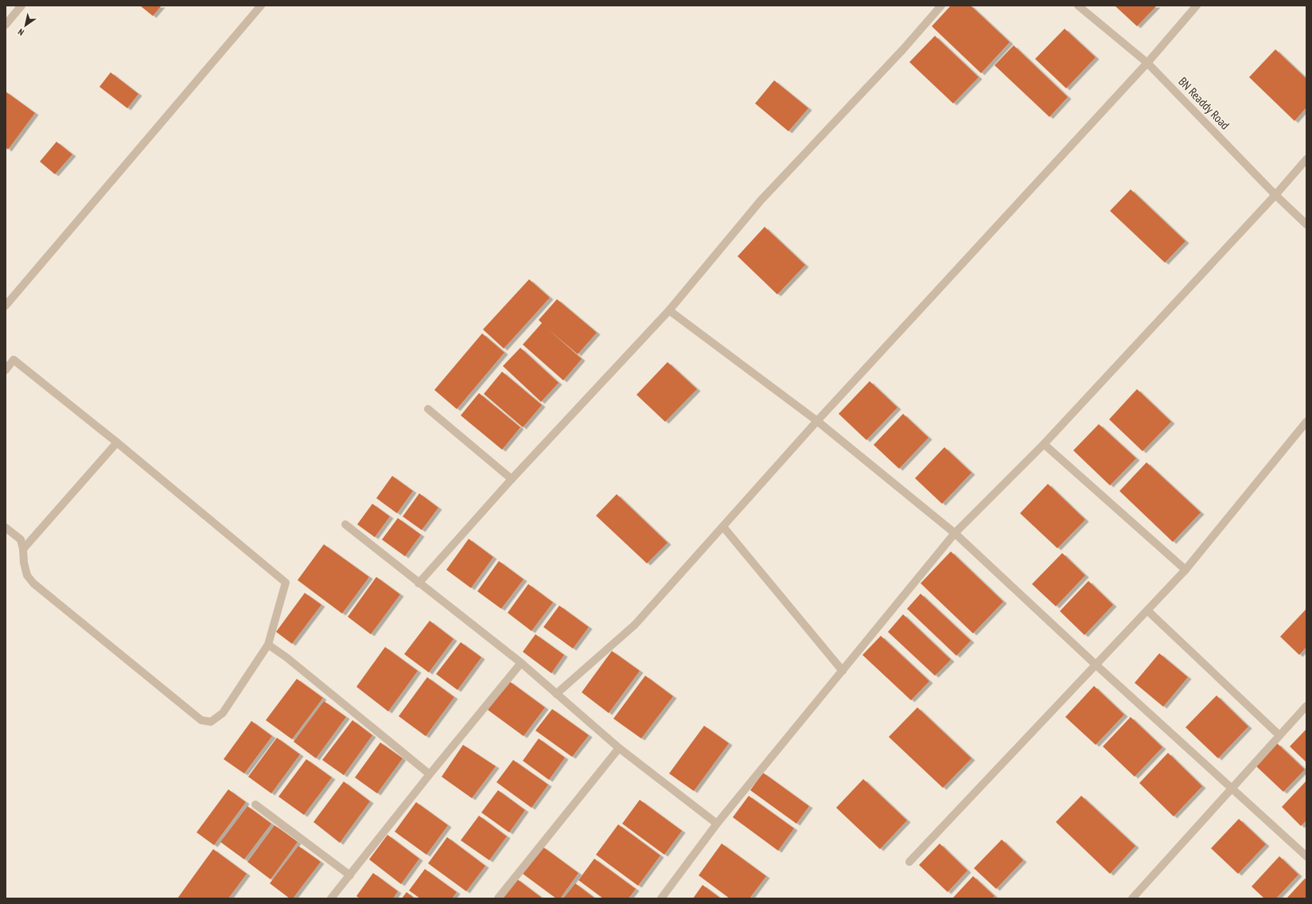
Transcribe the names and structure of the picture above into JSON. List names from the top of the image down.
{
  "streets": {
    "street": ["BN Readdy Road"]
  },
  "north": "bottom left"
}
